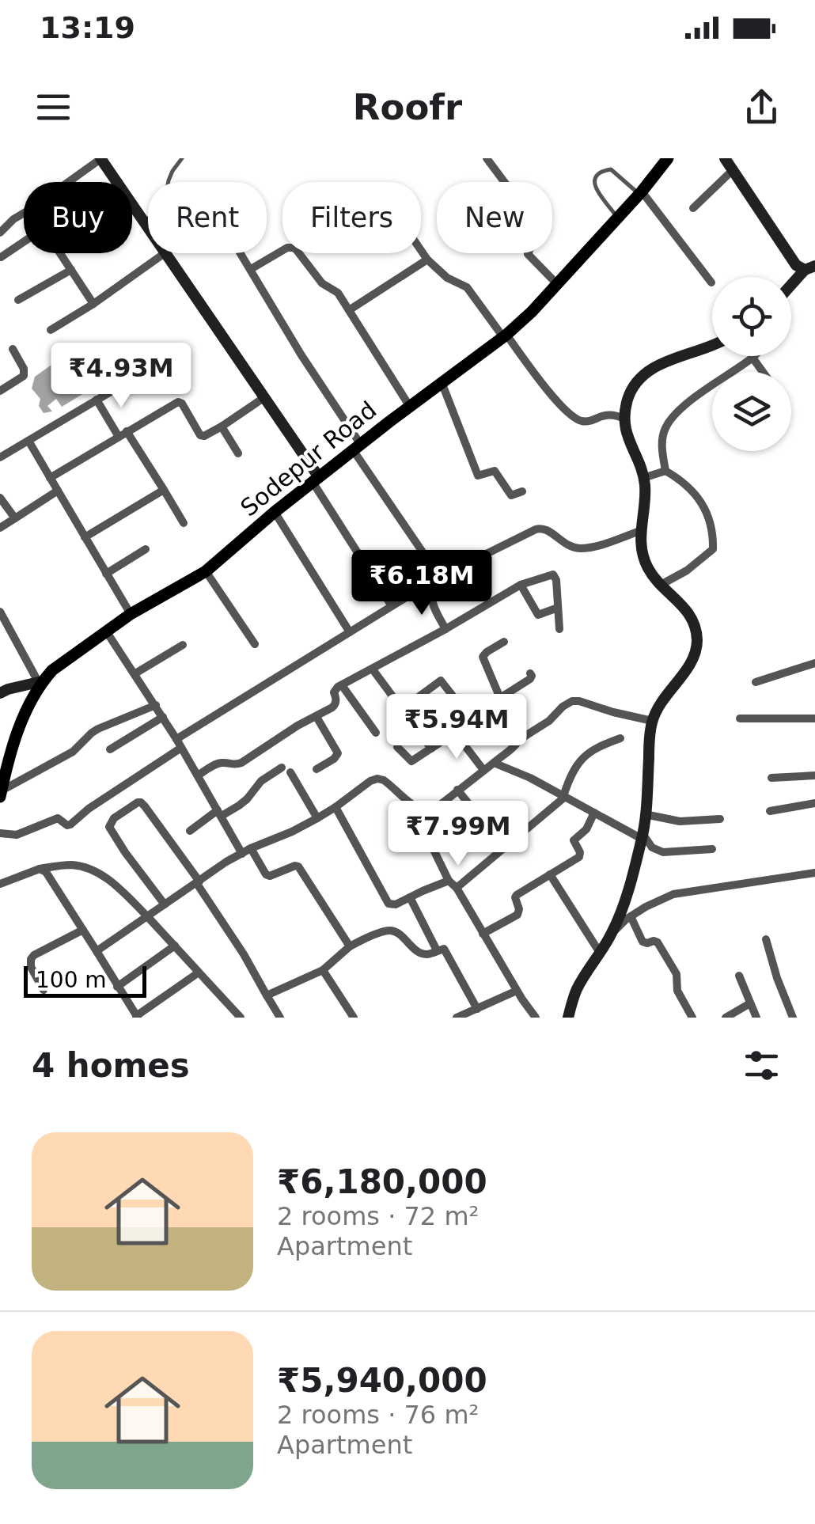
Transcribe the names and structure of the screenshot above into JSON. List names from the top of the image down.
{
  "streets": {
    "main road": ["Sodepur Road"]
  },
  "scale_bar": "100 m",
  "page": {
    "status": "13:19",
    "header": "Roofr",
    "chip": [
      "Buy",
      "Rent",
      "Filters",
      "New"
    ],
    "price": [
      "₹4.93M",
      "₹6.18M",
      "₹5.94M",
      "₹7.99M"
    ],
    "scale": "100 m",
    "heading": "4 homes",
    "list": [
      {
        "name": "₹6,180,000",
        "note": "2 rooms · 72 m² · Apartment"
      },
      {
        "name": "₹5,940,000",
        "note": "2 rooms · 76 m² · Apartment"
      }
    ]
  }
}
